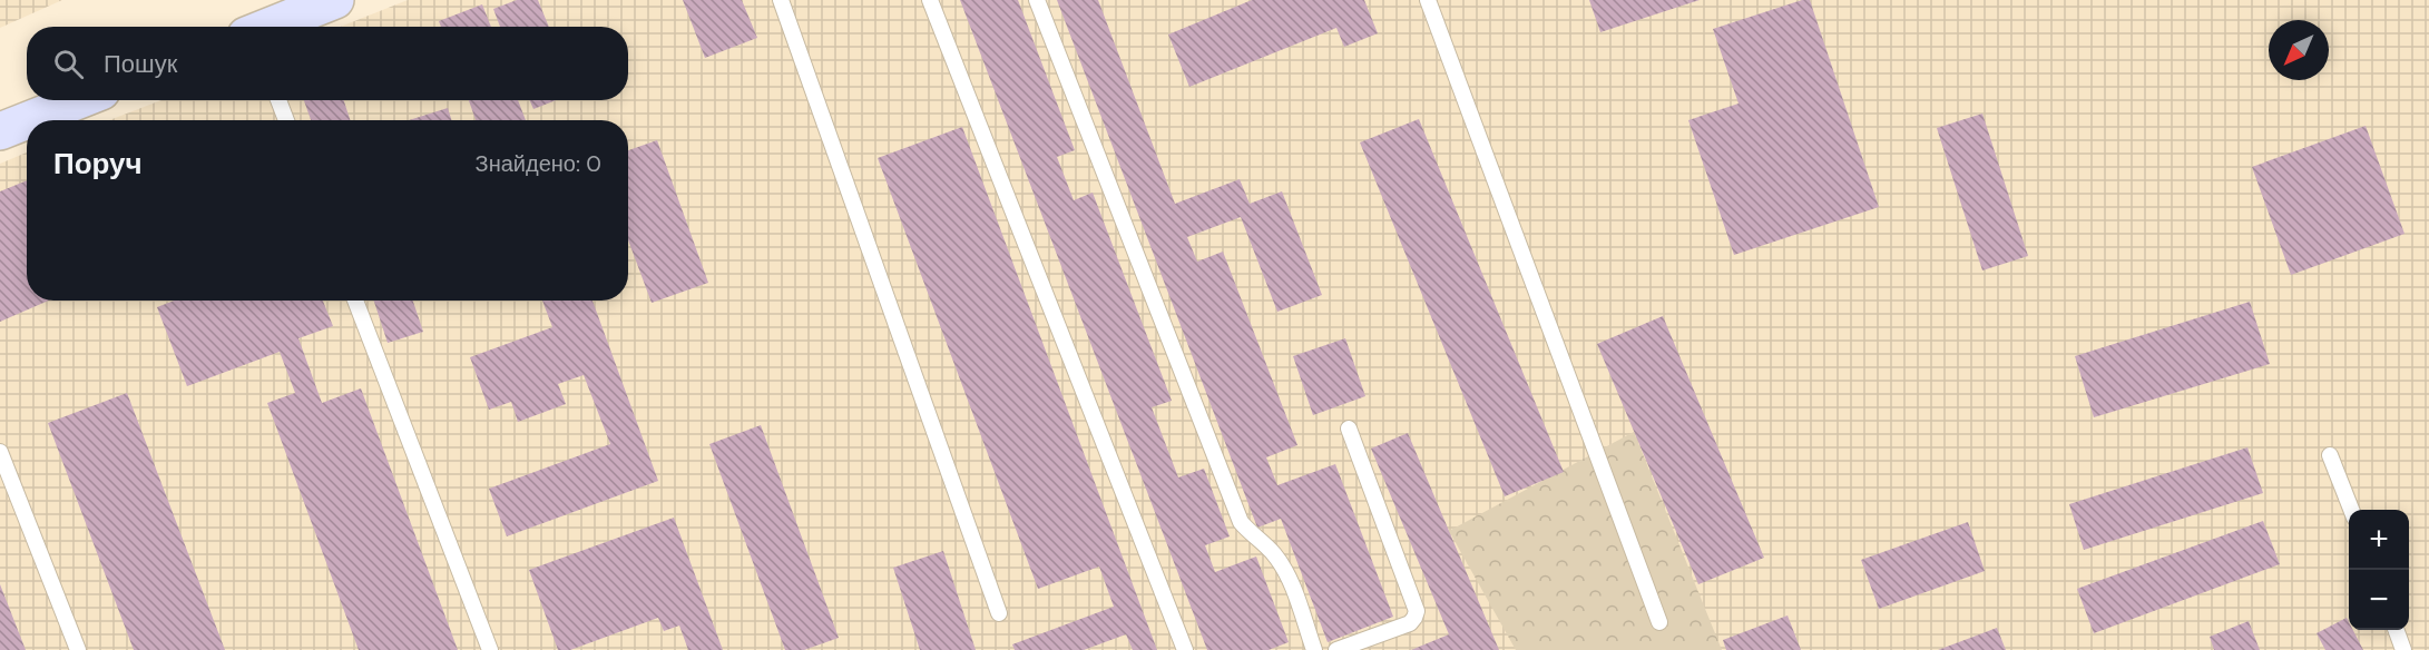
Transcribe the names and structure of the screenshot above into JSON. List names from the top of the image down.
{
  "north": "bottom left",
  "page": {
    "search": "Пошук",
    "heading": ["Поруч", "Знайдено: 0"],
    "map_buttons": ["+", "−"]
  }
}
